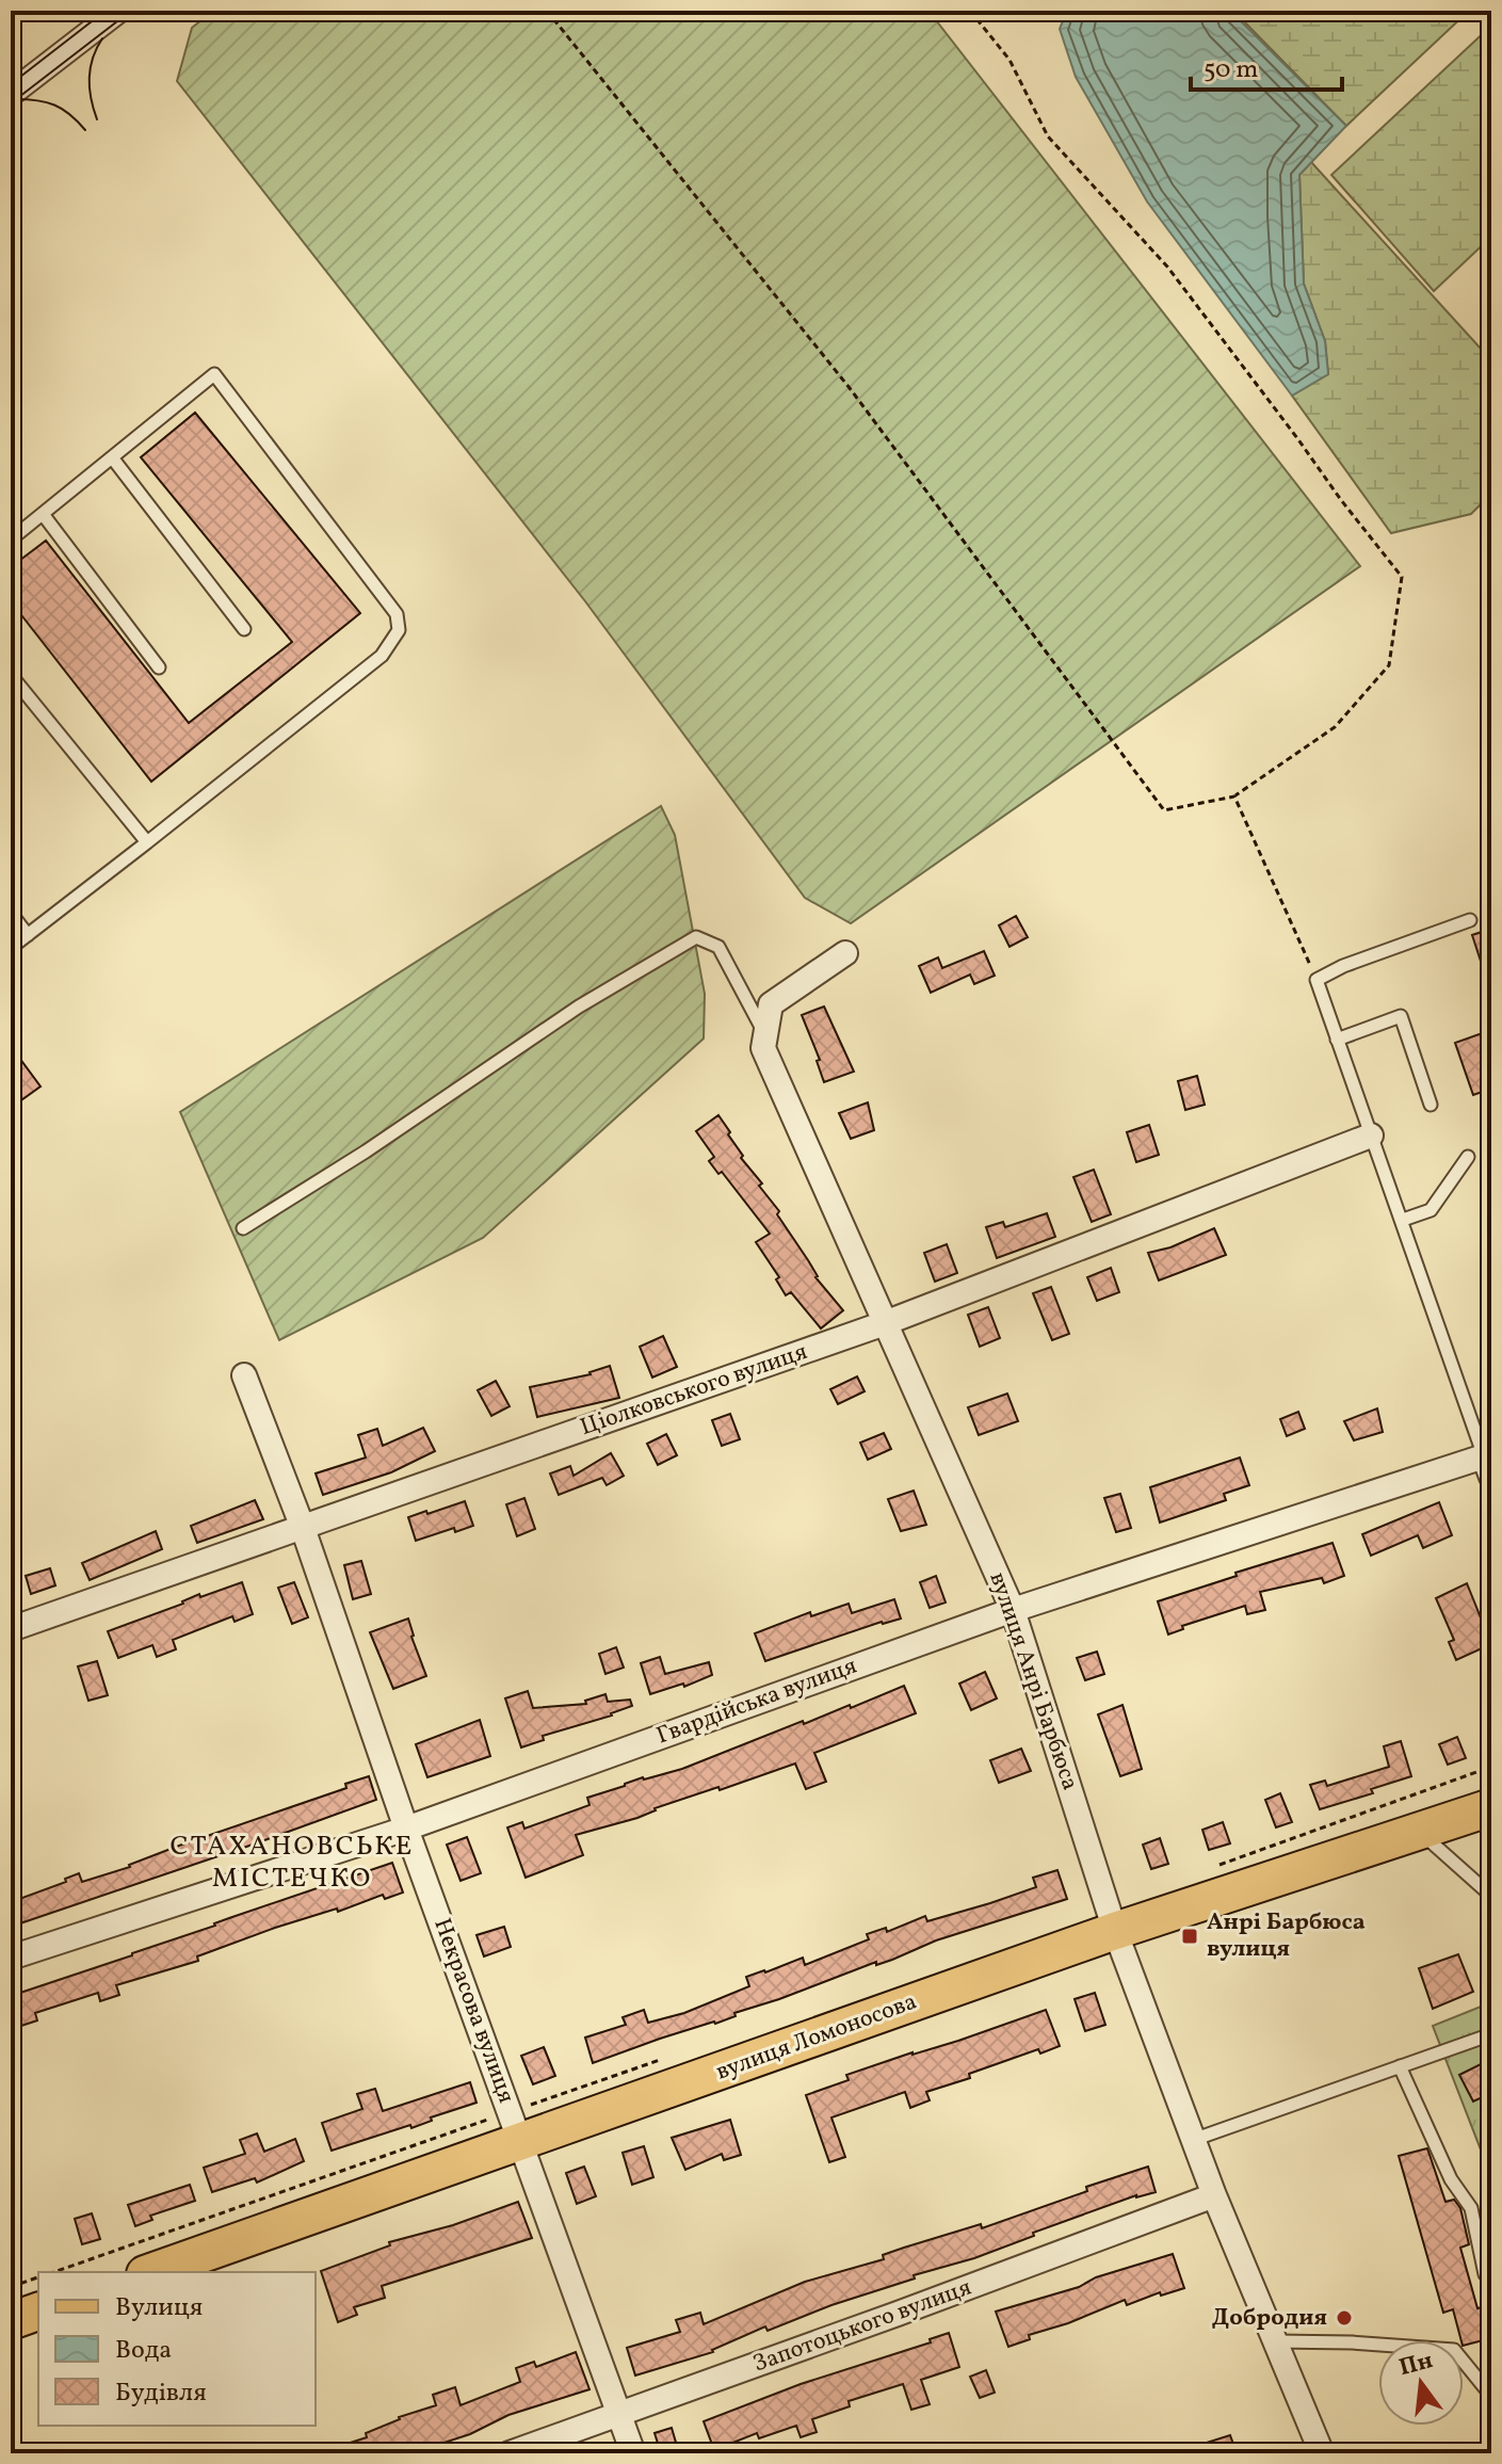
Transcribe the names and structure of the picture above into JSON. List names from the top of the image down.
{
  "streets": {
    "main road": ["вулиця Ломоносова"],
    "street": [
      "Ціолковського вулиця",
      "вулиця Анрі Барбюса",
      "Гвардійська вулиця",
      "Некрасова вулиця",
      "Запотоцького вулиця"
    ]
  },
  "crossings": [
    ["Ціолковського вулиця", "вулиця Анрі Барбюса"],
    ["Ціолковського вулиця", "Некрасова вулиця"],
    ["вулиця Анрі Барбюса", "Гвардійська вулиця"],
    ["вулиця Анрі Барбюса", "вулиця Ломоносова"],
    ["вулиця Анрі Барбюса", "Запотоцького вулиця"],
    ["Гвардійська вулиця", "Некрасова вулиця"],
    ["Некрасова вулиця", "вулиця Ломоносова"],
    ["Некрасова вулиця", "Запотоцького вулиця"]
  ],
  "districts": ["СТАХАНОВСЬКЕ МІСТЕЧКО"],
  "places": {
    "transit": ["Анрі Барбюса вулиця"],
    "other": ["Добродия"]
  },
  "legend": ["Вулиця", "Вода", "Будівля"],
  "scale_bar": "50 m",
  "north": "top"
}
